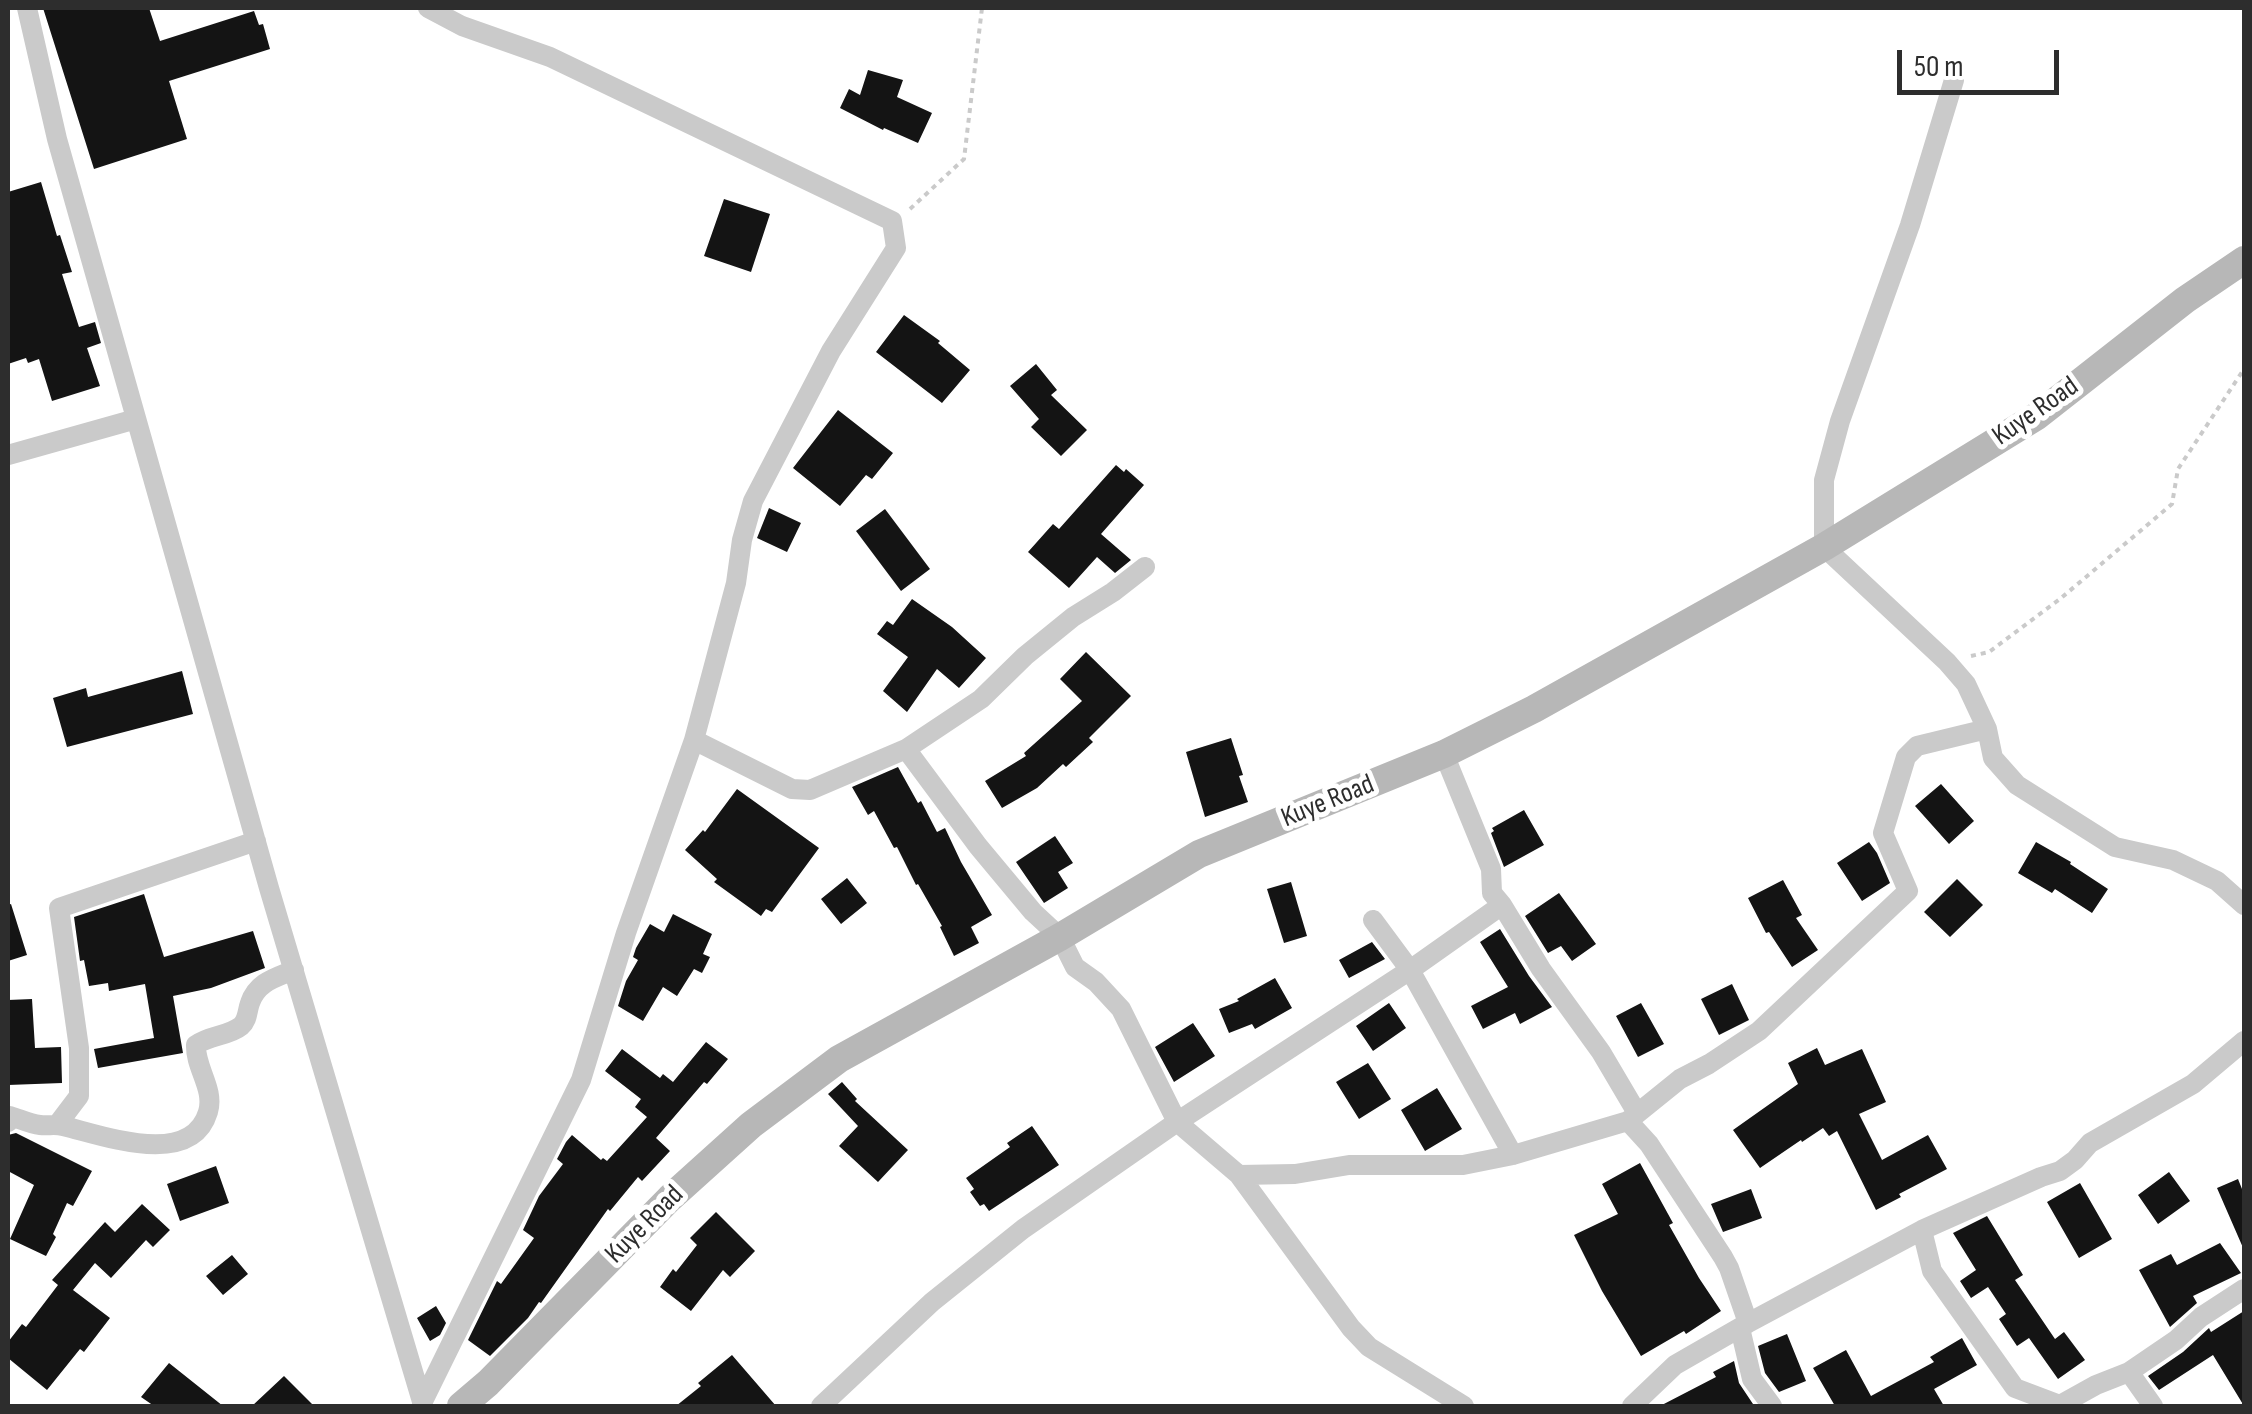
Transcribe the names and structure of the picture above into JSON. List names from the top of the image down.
{
  "streets": {
    "street": ["Kuye Road"]
  },
  "scale_bar": "50 m"
}
